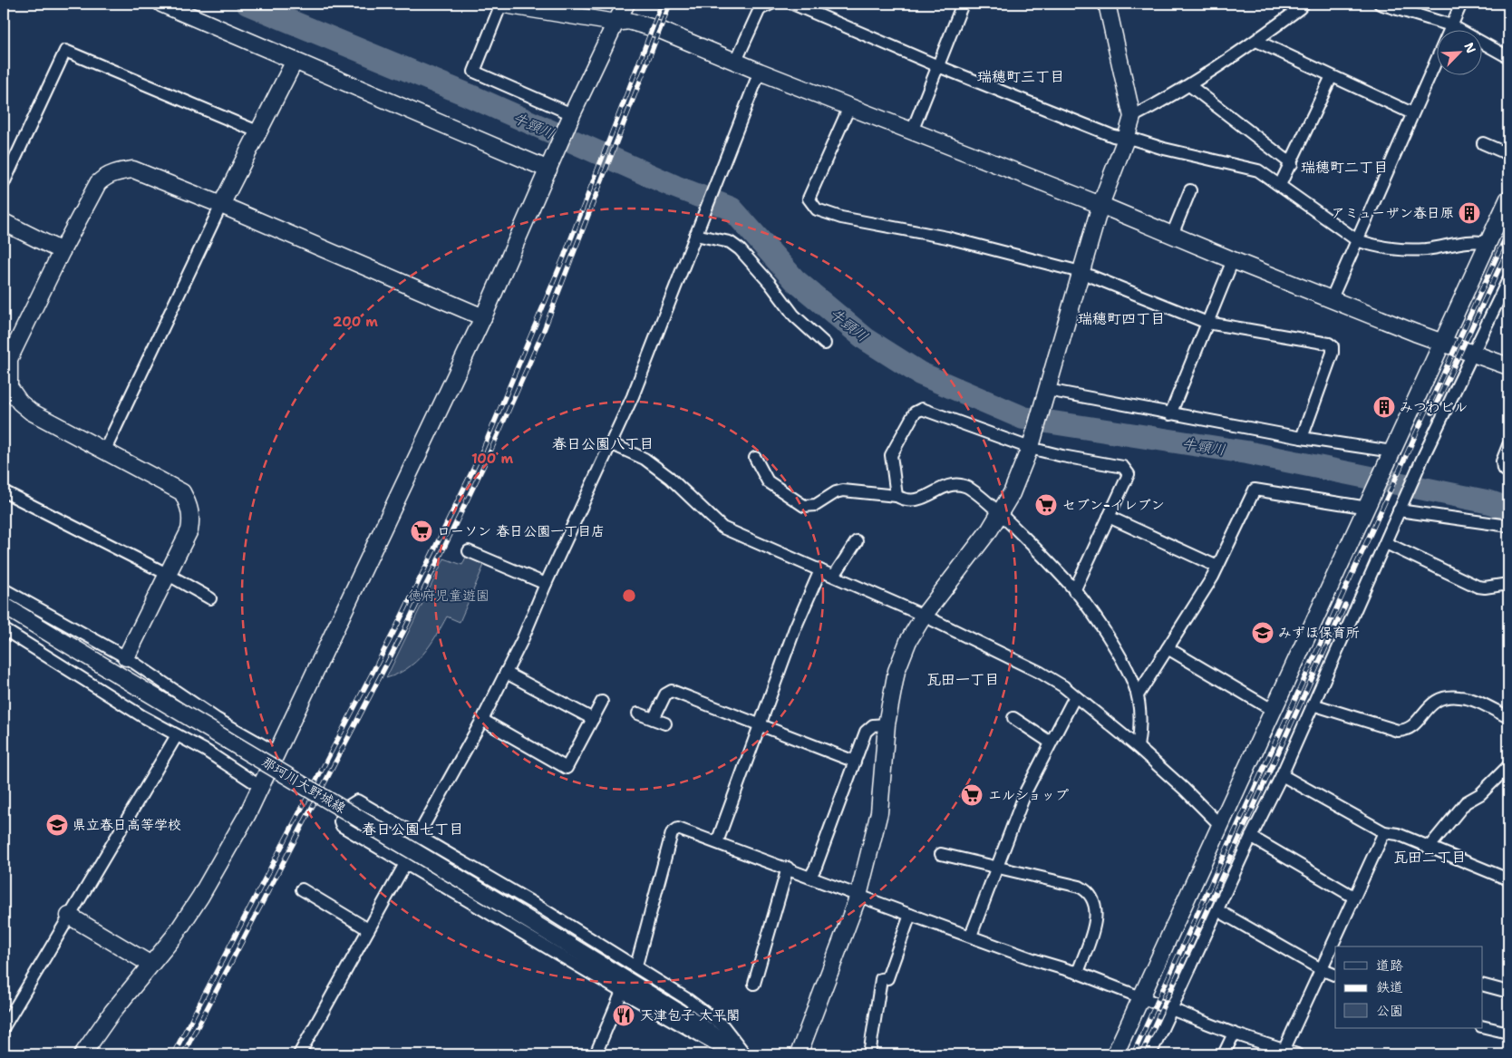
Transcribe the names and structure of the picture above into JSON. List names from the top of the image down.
{
  "streets": {
    "street": ["那珂川大野城線"]
  },
  "districts": [
    "瑞穂町三丁目",
    "瑞穂町二丁目",
    "瑞穂町四丁目",
    "春日公園八丁目",
    "瓦田一丁目",
    "春日公園七丁目",
    "瓦田二丁目"
  ],
  "water": ["牛頸川"],
  "parks": ["徳府児童遊園"],
  "places": {
    "building": ["アミューザン春日原", "みつわビル"],
    "supermarket": ["セブン-イレブン", "ローソン 春日公園一丁目店", "エルショップ"],
    "school or university": ["みずほ保育所", "県立春日高等学校"],
    "restaurant": ["天津包子 太平閣"]
  },
  "legend": ["道路", "鉄道", "公園"],
  "north": "top right",
  "rings": ["200 m", "100 m"]
}
